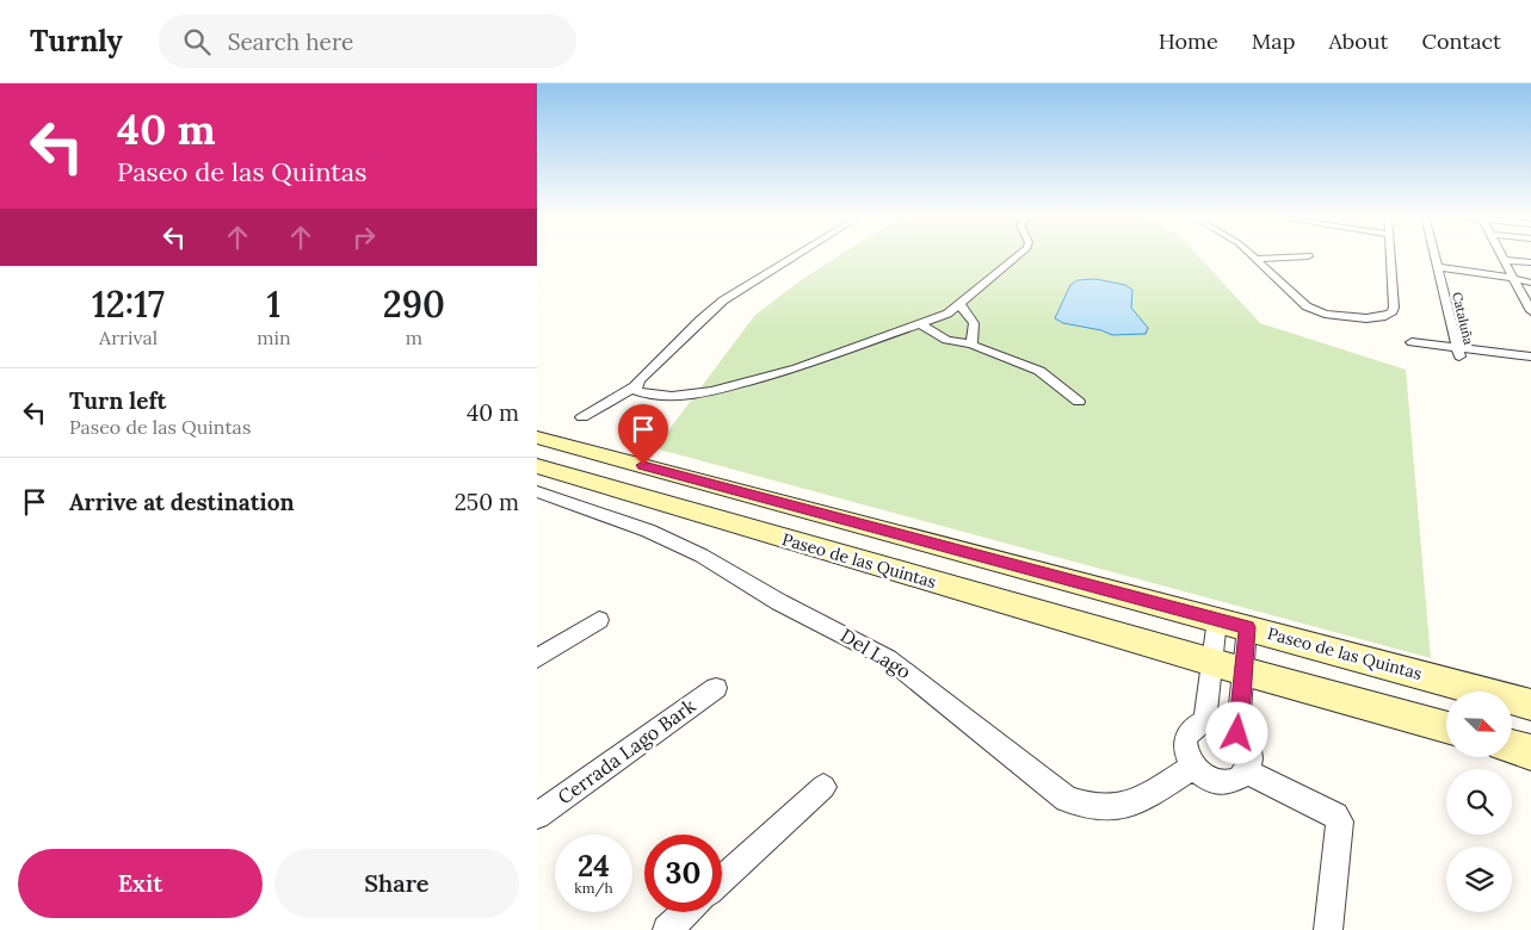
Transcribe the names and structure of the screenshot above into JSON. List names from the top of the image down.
{
  "streets": {
    "main road": ["Paseo de las Quintas"],
    "street": ["Cataluña", "Del Lago", "Cerrada Lago Bark"]
  },
  "north": "bottom right",
  "page": {
    "header": "Turnly",
    "search": "Search here",
    "nav": [
      "Home",
      "Map",
      "About",
      "Contact"
    ],
    "turn": ["40 m", "Paseo de las Quintas"],
    "eta": [
      "12:17",
      "Arrival",
      "1",
      "min",
      "290",
      "m"
    ],
    "list": [
      {
        "name": "Turn left",
        "note": "Paseo de las Quintas",
        "value": "40 m"
      },
      {
        "name": "Arrive at destination",
        "value": "250 m"
      }
    ],
    "speed": "24 km/h",
    "limit": "30",
    "buttons": ["Exit", "Share"]
  }
}
